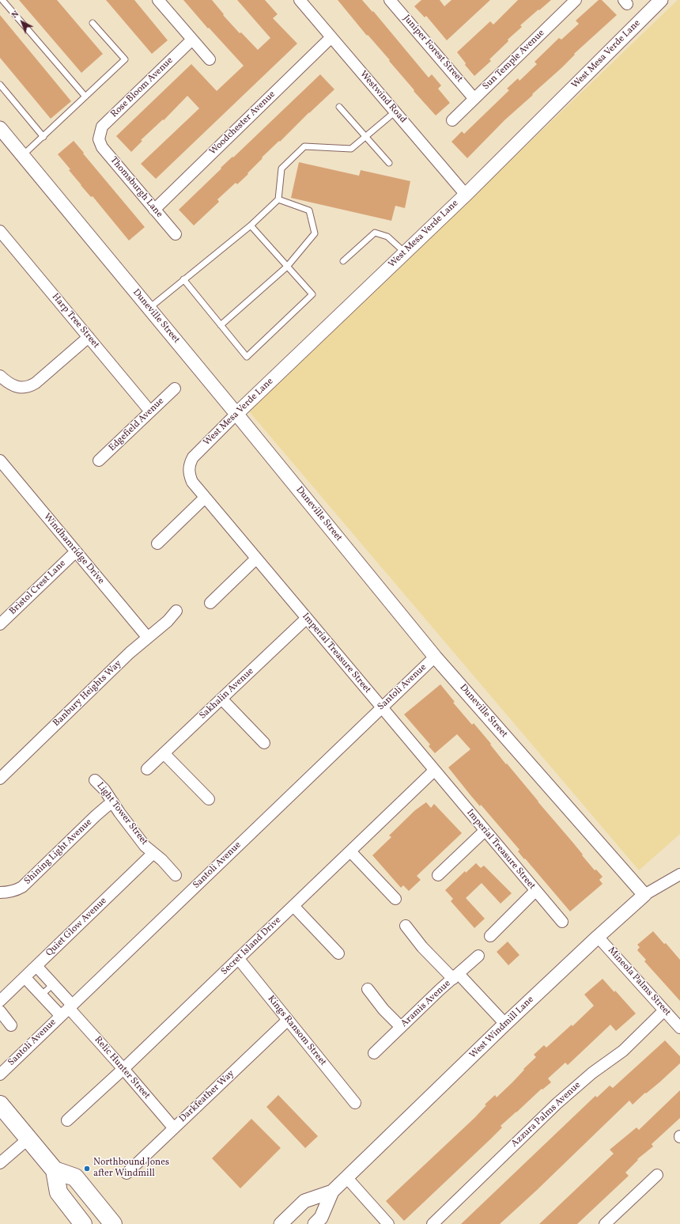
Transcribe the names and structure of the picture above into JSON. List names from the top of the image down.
{
  "streets": {
    "street": [
      "Juniper Forest Street",
      "West Mesa Verde Lane",
      "Sun Temple Avenue",
      "Rose Bloom Avenue",
      "Westwind Road",
      "Woodchester Avenue",
      "Thomsburgh Lane",
      "Duneville Street",
      "Harp Tree Street",
      "Edgefield Avenue",
      "Windhamridge Drive",
      "Bristol Crest Lane",
      "Imperial Treasure Street",
      "Santoli Avenue",
      "Banbury Heights Way",
      "Sakhalin Avenue",
      "Light Tower Street",
      "Shining Light Avenue",
      "Quiet Glow Avenue",
      "Secret Island Drive",
      "Mineola Palms Street",
      "Aramis Avenue",
      "West Windmill Lane",
      "Kings Ransom Street",
      "Relic Hunter Street",
      "Darkfeather Way",
      "Azzura Palms Avenue"
    ]
  },
  "crossings": [
    ["Juniper Forest Street", "Sun Temple Avenue"],
    ["West Mesa Verde Lane", "Westwind Road"],
    ["West Mesa Verde Lane", "Duneville Street"],
    ["West Mesa Verde Lane", "Imperial Treasure Street"],
    ["Rose Bloom Avenue", "Thomsburgh Lane"],
    ["Westwind Road", "Woodchester Avenue"],
    ["Woodchester Avenue", "Thomsburgh Lane"],
    ["Duneville Street", "Santoli Avenue"],
    ["Duneville Street", "West Windmill Lane"],
    ["Harp Tree Street", "Edgefield Avenue"],
    ["Windhamridge Drive", "Bristol Crest Lane"],
    ["Windhamridge Drive", "Banbury Heights Way"],
    ["Imperial Treasure Street", "Santoli Avenue"],
    ["Imperial Treasure Street", "Sakhalin Avenue"],
    ["Imperial Treasure Street", "Secret Island Drive"],
    ["Santoli Avenue", "Relic Hunter Street"],
    ["Light Tower Street", "Shining Light Avenue"],
    ["Light Tower Street", "Quiet Glow Avenue"],
    ["Quiet Glow Avenue", "Relic Hunter Street"],
    ["Secret Island Drive", "Kings Ransom Street"],
    ["Secret Island Drive", "Relic Hunter Street"],
    ["Mineola Palms Street", "West Windmill Lane"],
    ["Mineola Palms Street", "Azzura Palms Avenue"],
    ["Kings Ransom Street", "Darkfeather Way"],
    ["Relic Hunter Street", "Darkfeather Way"]
  ],
  "places": ["Northbound Jones after Windmill"],
  "north": "top left"
}
